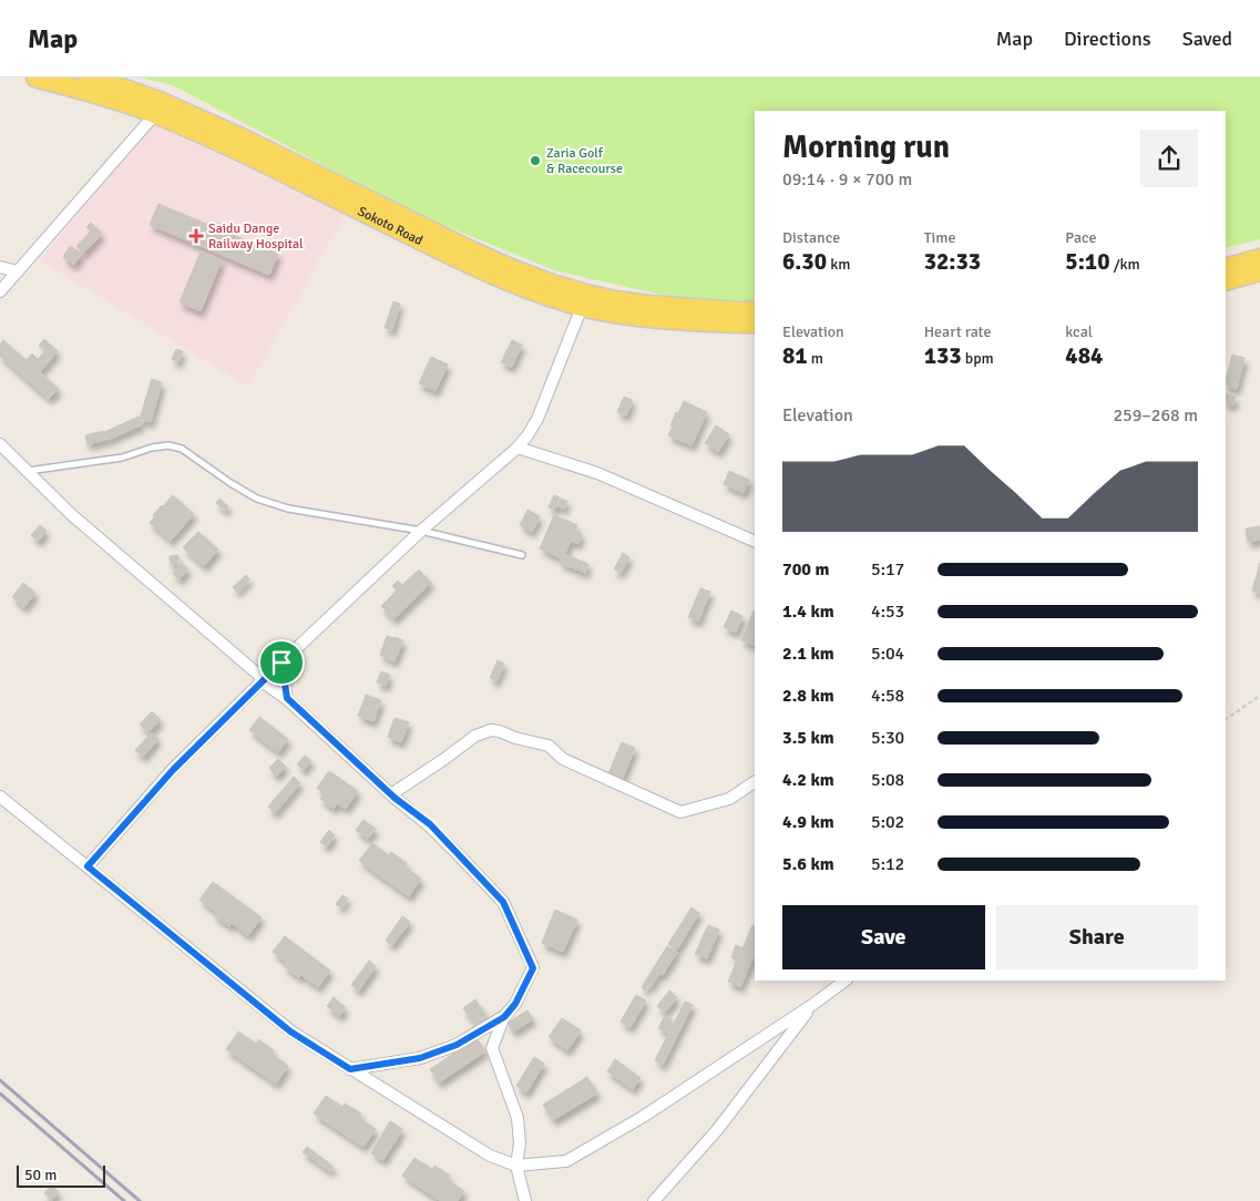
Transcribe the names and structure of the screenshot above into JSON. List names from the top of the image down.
{
  "streets": {
    "main road": ["Sokoto Road"]
  },
  "places": {
    "other": ["Zaria Golf & Racecourse"],
    "health": ["Saidu Dange Railway Hospital"]
  },
  "scale_bar": "50 m",
  "page": {
    "header": "Map",
    "nav": ["Map", "Directions", "Saved"],
    "heading": ["Morning run", "09:14 · 9 × 700 m"],
    "stats": [
      ["Distance", "6.30 km"],
      ["Time", "32:33"],
      ["Pace", "5:10 /km"],
      ["Elevation", "81 m"],
      ["Heart rate", "133 bpm"],
      ["kcal", "484"]
    ],
    "chart": ["Elevation", "259–268 m"],
    "list": [
      {
        "name": "700 m",
        "note": "5:17"
      },
      {
        "name": "1.4 km",
        "note": "4:53"
      },
      {
        "name": "2.1 km",
        "note": "5:04"
      },
      {
        "name": "2.8 km",
        "note": "4:58"
      },
      {
        "name": "3.5 km",
        "note": "5:30"
      },
      {
        "name": "4.2 km",
        "note": "5:08"
      },
      {
        "name": "4.9 km",
        "note": "5:02"
      },
      {
        "name": "5.6 km",
        "note": "5:12"
      }
    ],
    "buttons": ["Save", "Share"],
    "scale": "50 m"
  }
}
